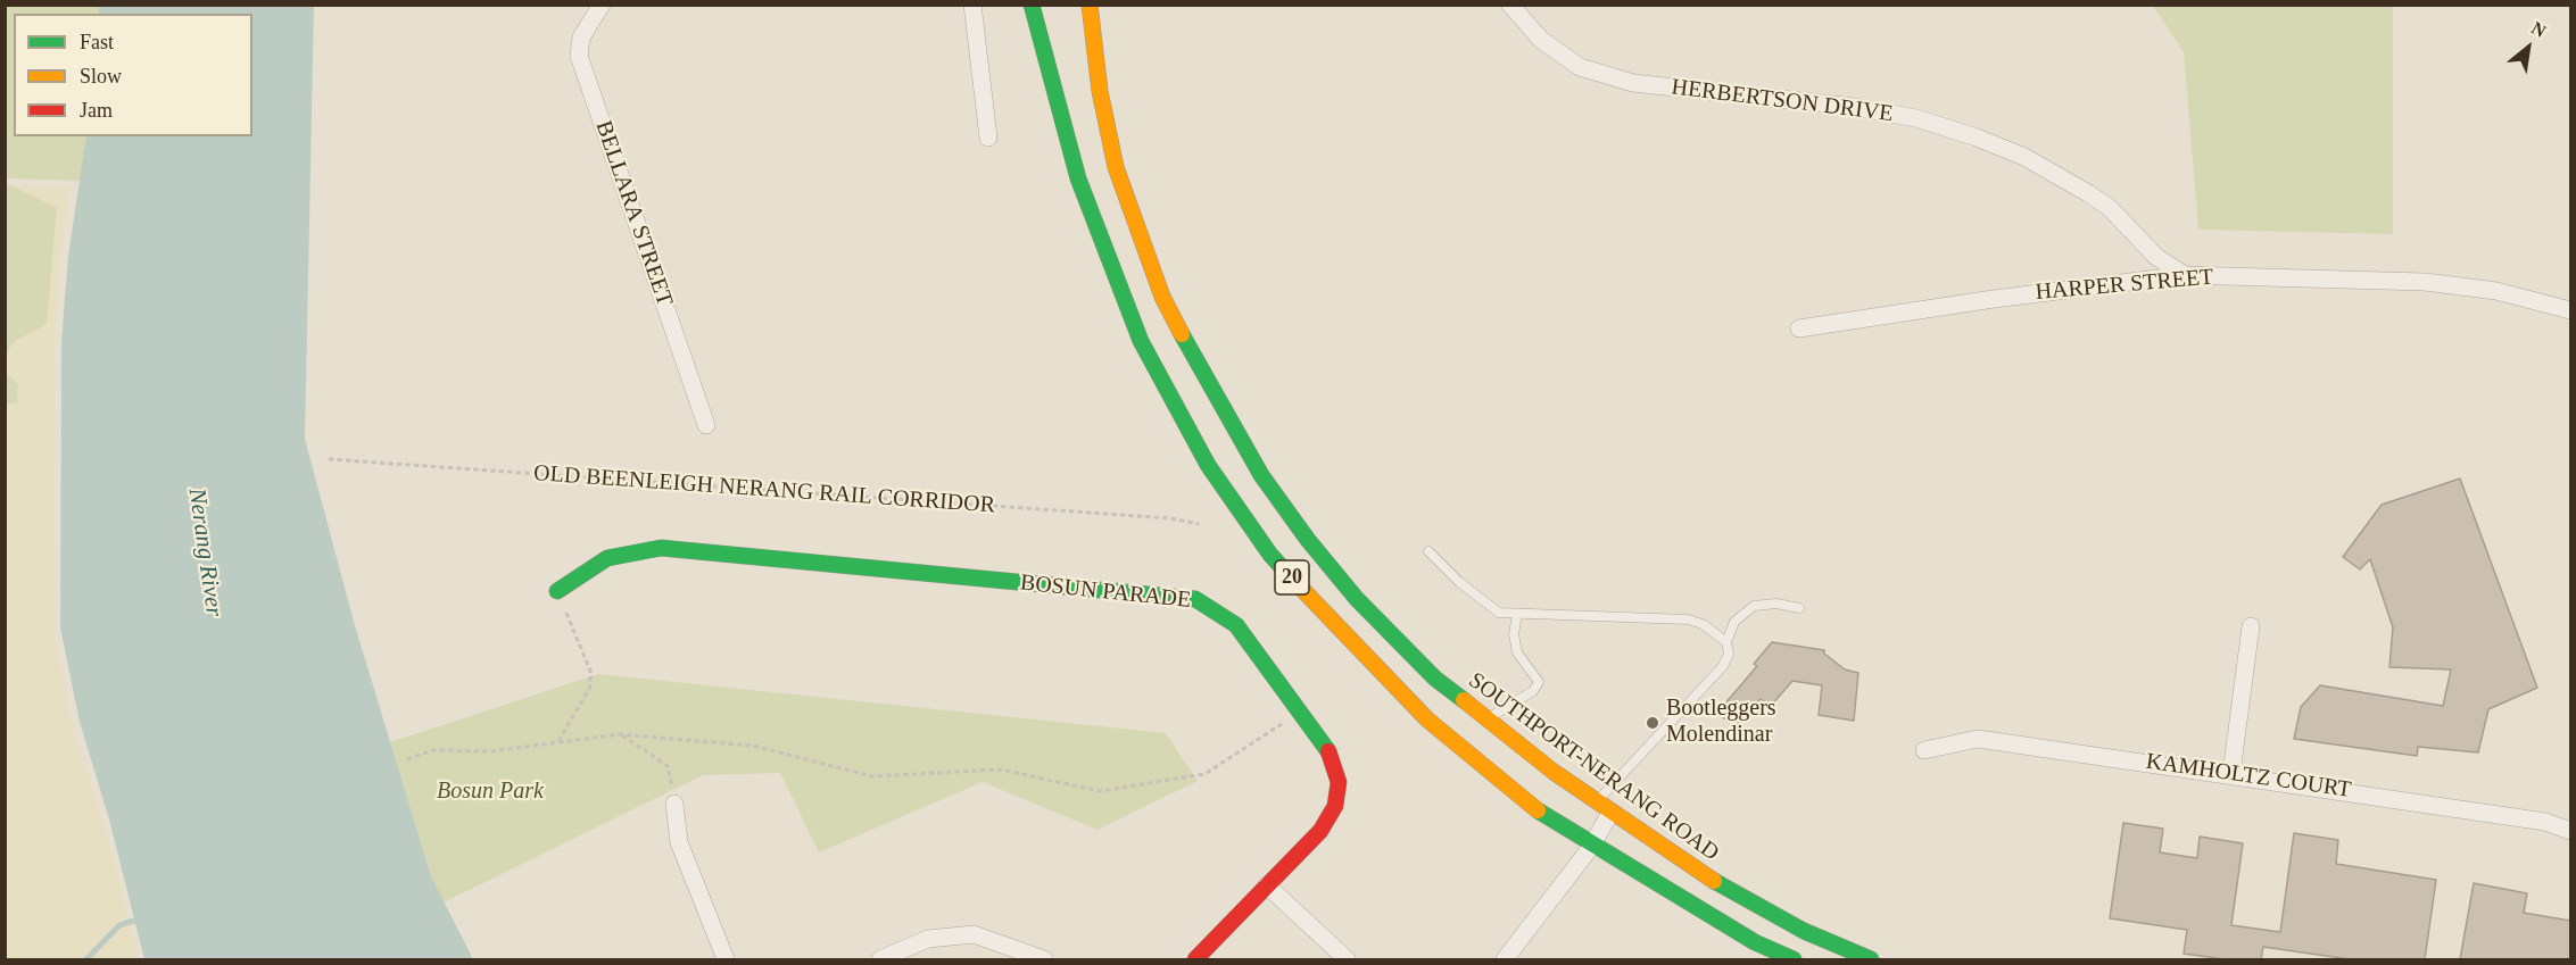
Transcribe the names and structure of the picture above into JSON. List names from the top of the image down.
{
  "streets": {
    "main road": ["20", "BOSUN PARADE", "SOUTHPORT-NERANG ROAD"],
    "street": [
      "HERBERTSON DRIVE",
      "BELLARA STREET",
      "HARPER STREET",
      "KAMHOLTZ COURT"
    ],
    "path": ["OLD BEENLEIGH NERANG RAIL CORRIDOR"]
  },
  "crossings": [
    ["HERBERTSON DRIVE", "HARPER STREET"]
  ],
  "water": ["Nerang River"],
  "parks": ["Bosun Park"],
  "places": ["Bootleggers Molendinar"],
  "legend": ["Fast", "Slow", "Jam"],
  "north": "top right"
}
